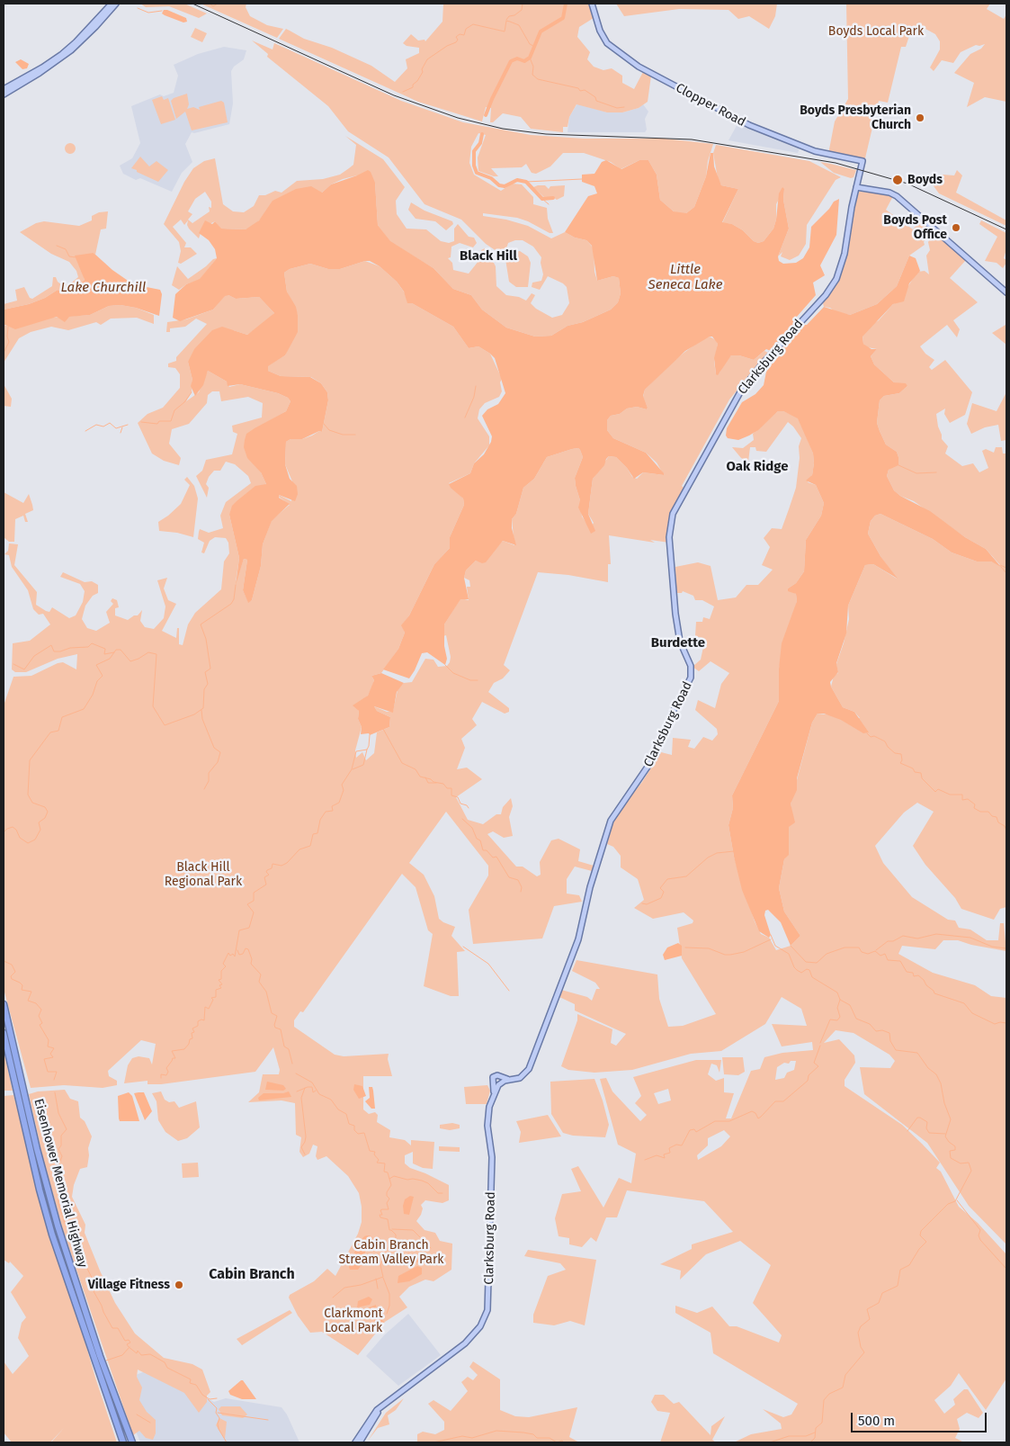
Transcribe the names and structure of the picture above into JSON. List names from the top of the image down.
{
  "streets": {
    "highway": ["Eisenhower Memorial Highway"],
    "main road": ["Clopper Road", "Clarksburg Road"]
  },
  "crossings": [
    ["Clopper Road", "Clarksburg Road"]
  ],
  "districts": [
    "Black Hill",
    "Oak Ridge",
    "Burdette",
    "Cabin Branch"
  ],
  "water": ["Little Seneca Lake", "Lake Churchill"],
  "parks": [
    "Boyds Local Park",
    "Black Hill Regional Park",
    "Cabin Branch Stream Valley Park",
    "Clarkmont Local Park"
  ],
  "places": [
    "Boyds Presbyterian Church",
    "Boyds",
    "Boyds Post Office",
    "Village Fitness"
  ],
  "scale_bar": "500 m"
}
